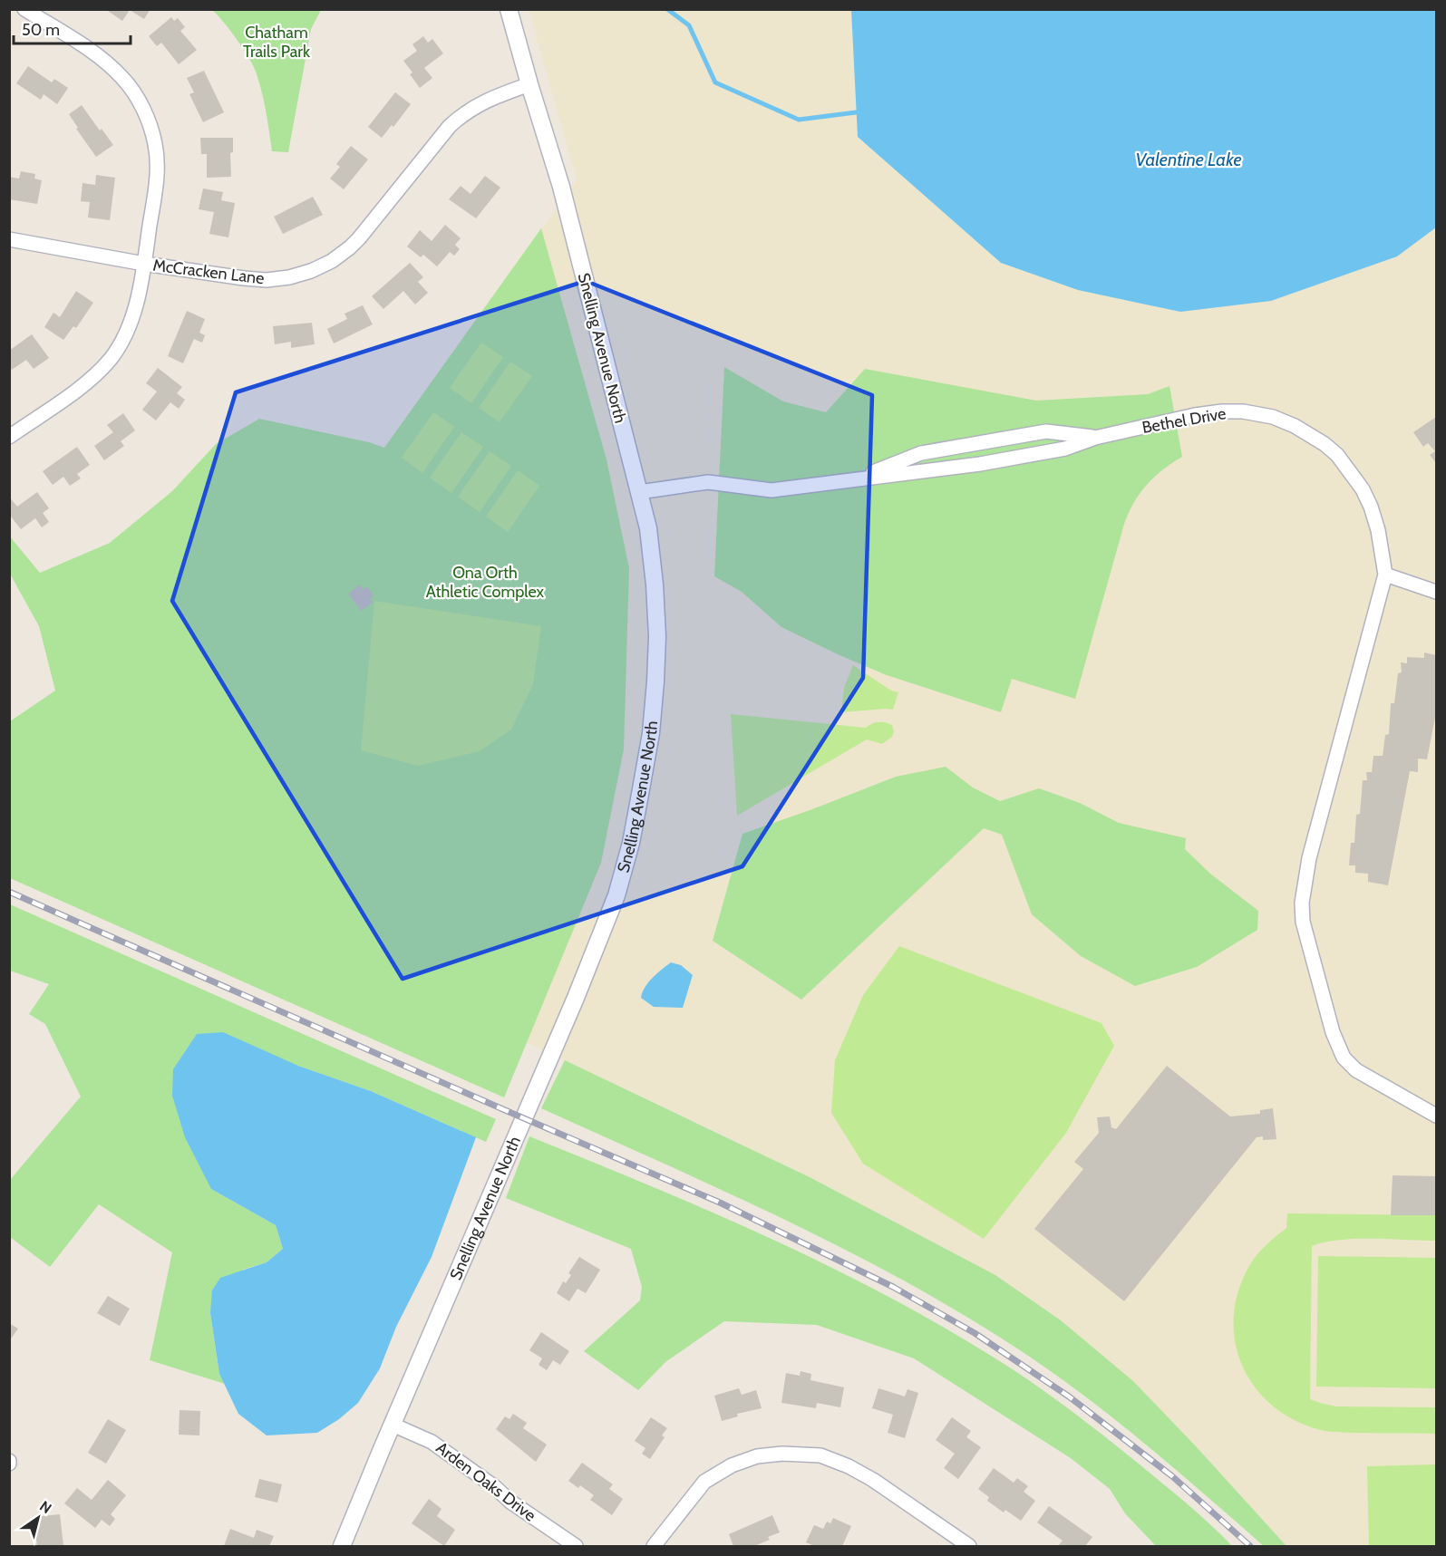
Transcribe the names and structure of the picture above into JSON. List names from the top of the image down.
{
  "streets": {
    "street": [
      "McCracken Lane",
      "Snelling Avenue North",
      "Bethel Drive",
      "Arden Oaks Drive"
    ]
  },
  "crossings": [
    ["McCracken Lane", "Snelling Avenue North"],
    ["Snelling Avenue North", "Bethel Drive"],
    ["Snelling Avenue North", "Arden Oaks Drive"]
  ],
  "water": ["Valentine Lake"],
  "parks": ["Chatham Trails Park", "Ona Orth Athletic Complex"],
  "scale_bar": "50 m",
  "north": "top right"
}
